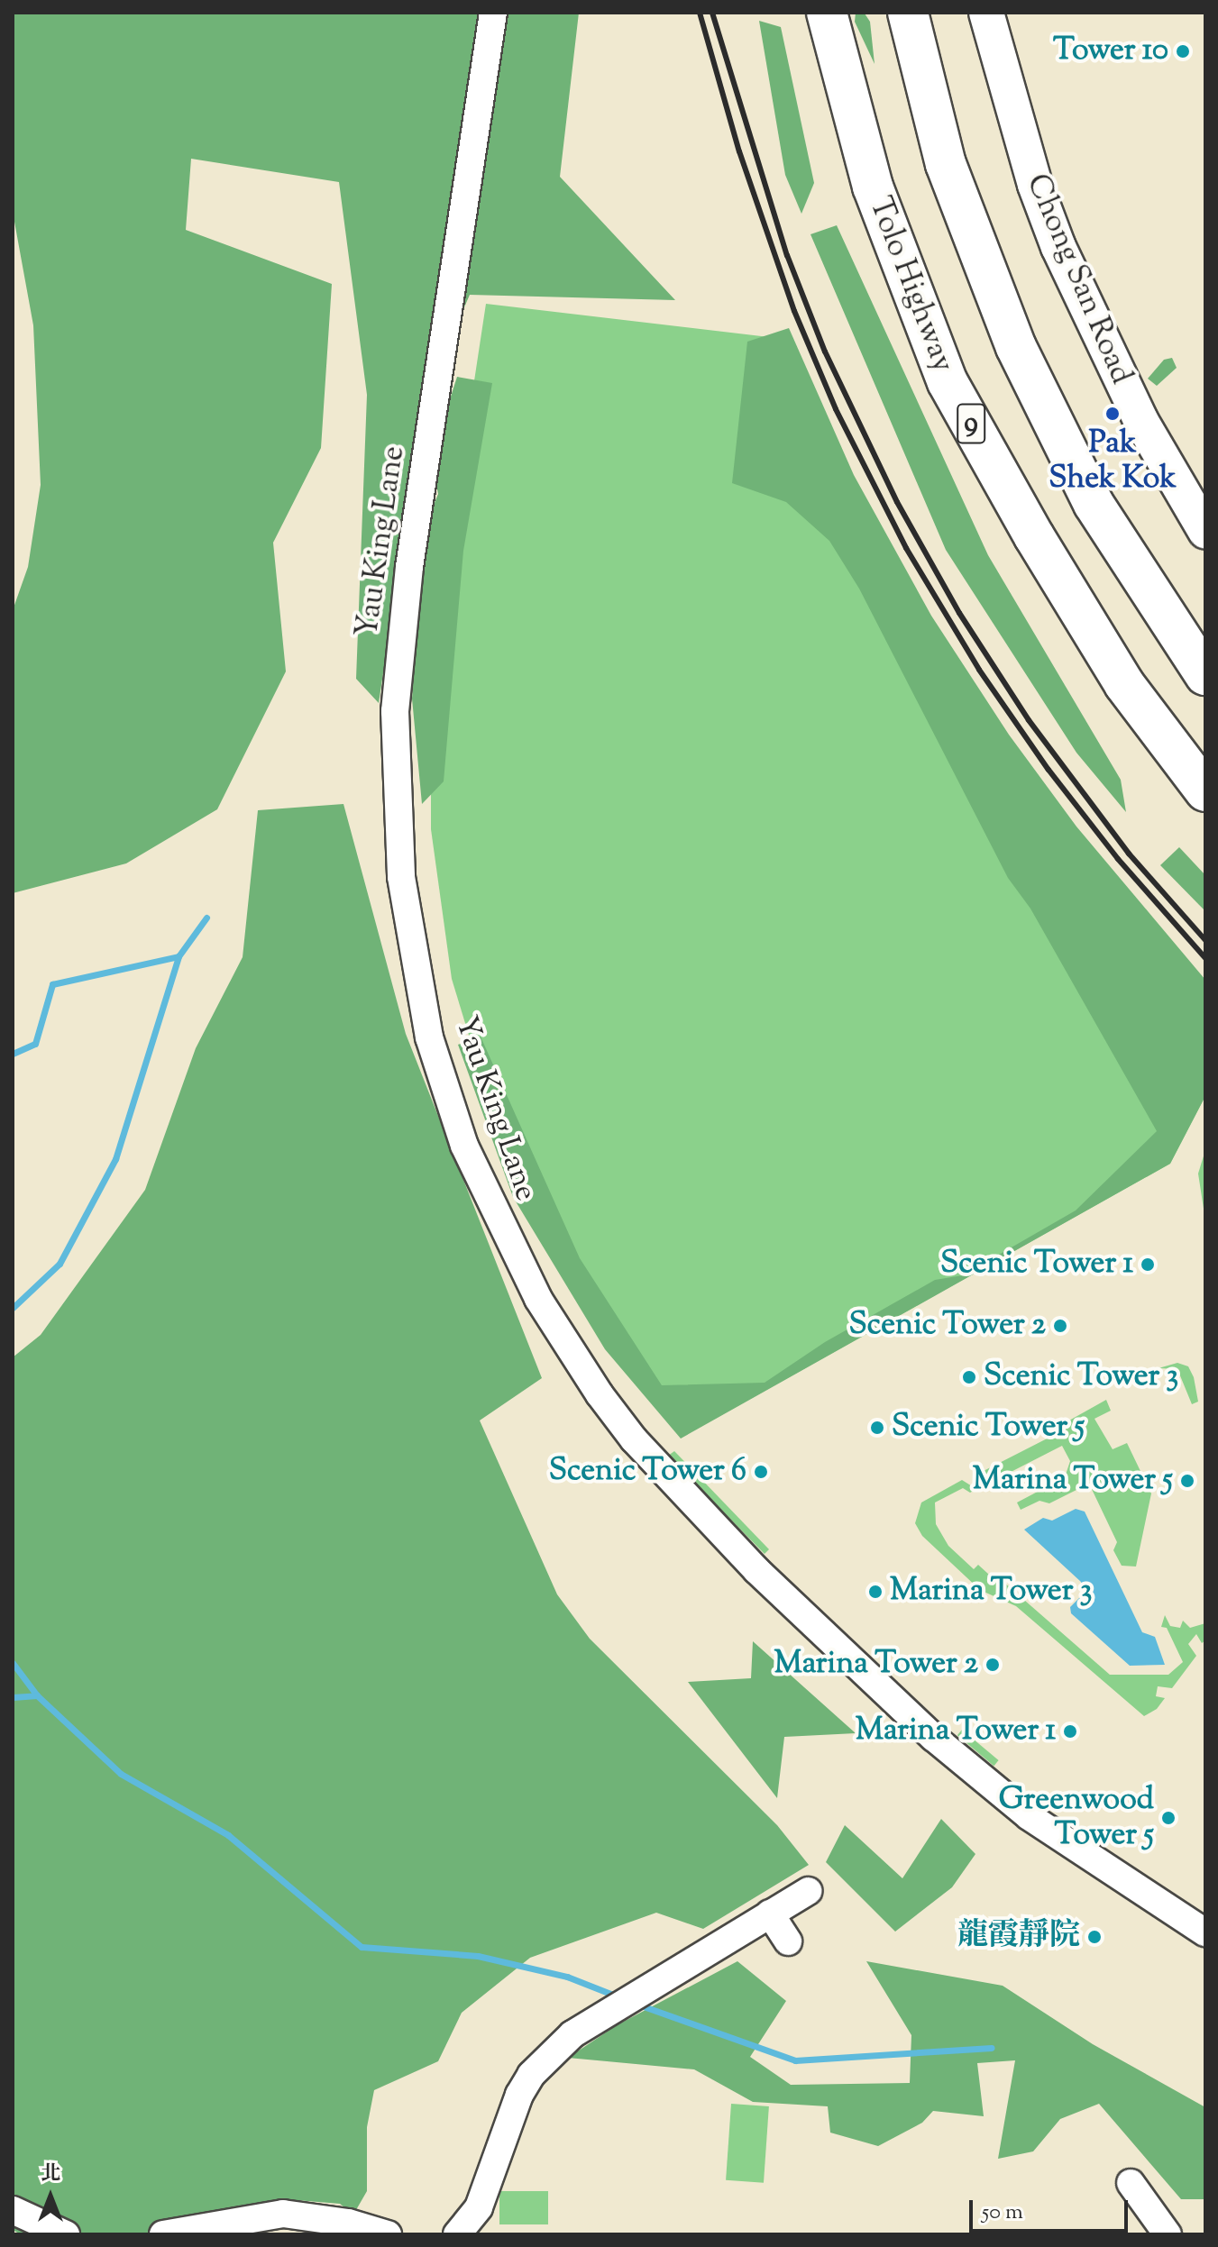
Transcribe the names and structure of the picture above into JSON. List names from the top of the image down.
{
  "streets": {
    "highway": ["Tolo Highway", "9"],
    "main road": ["Chong San Road"],
    "street": ["Yau King Lane"]
  },
  "places": [
    "Tower 10",
    "Pak Shek Kok",
    "Scenic Tower 1",
    "Scenic Tower 2",
    "Scenic Tower 3",
    "Scenic Tower 5",
    "Scenic Tower 6",
    "Marina Tower 5",
    "Marina Tower 3",
    "Marina Tower 2",
    "Marina Tower 1",
    "Greenwood Tower 5",
    "龍霞靜院"
  ],
  "scale_bar": "50 m",
  "north": "top"
}
